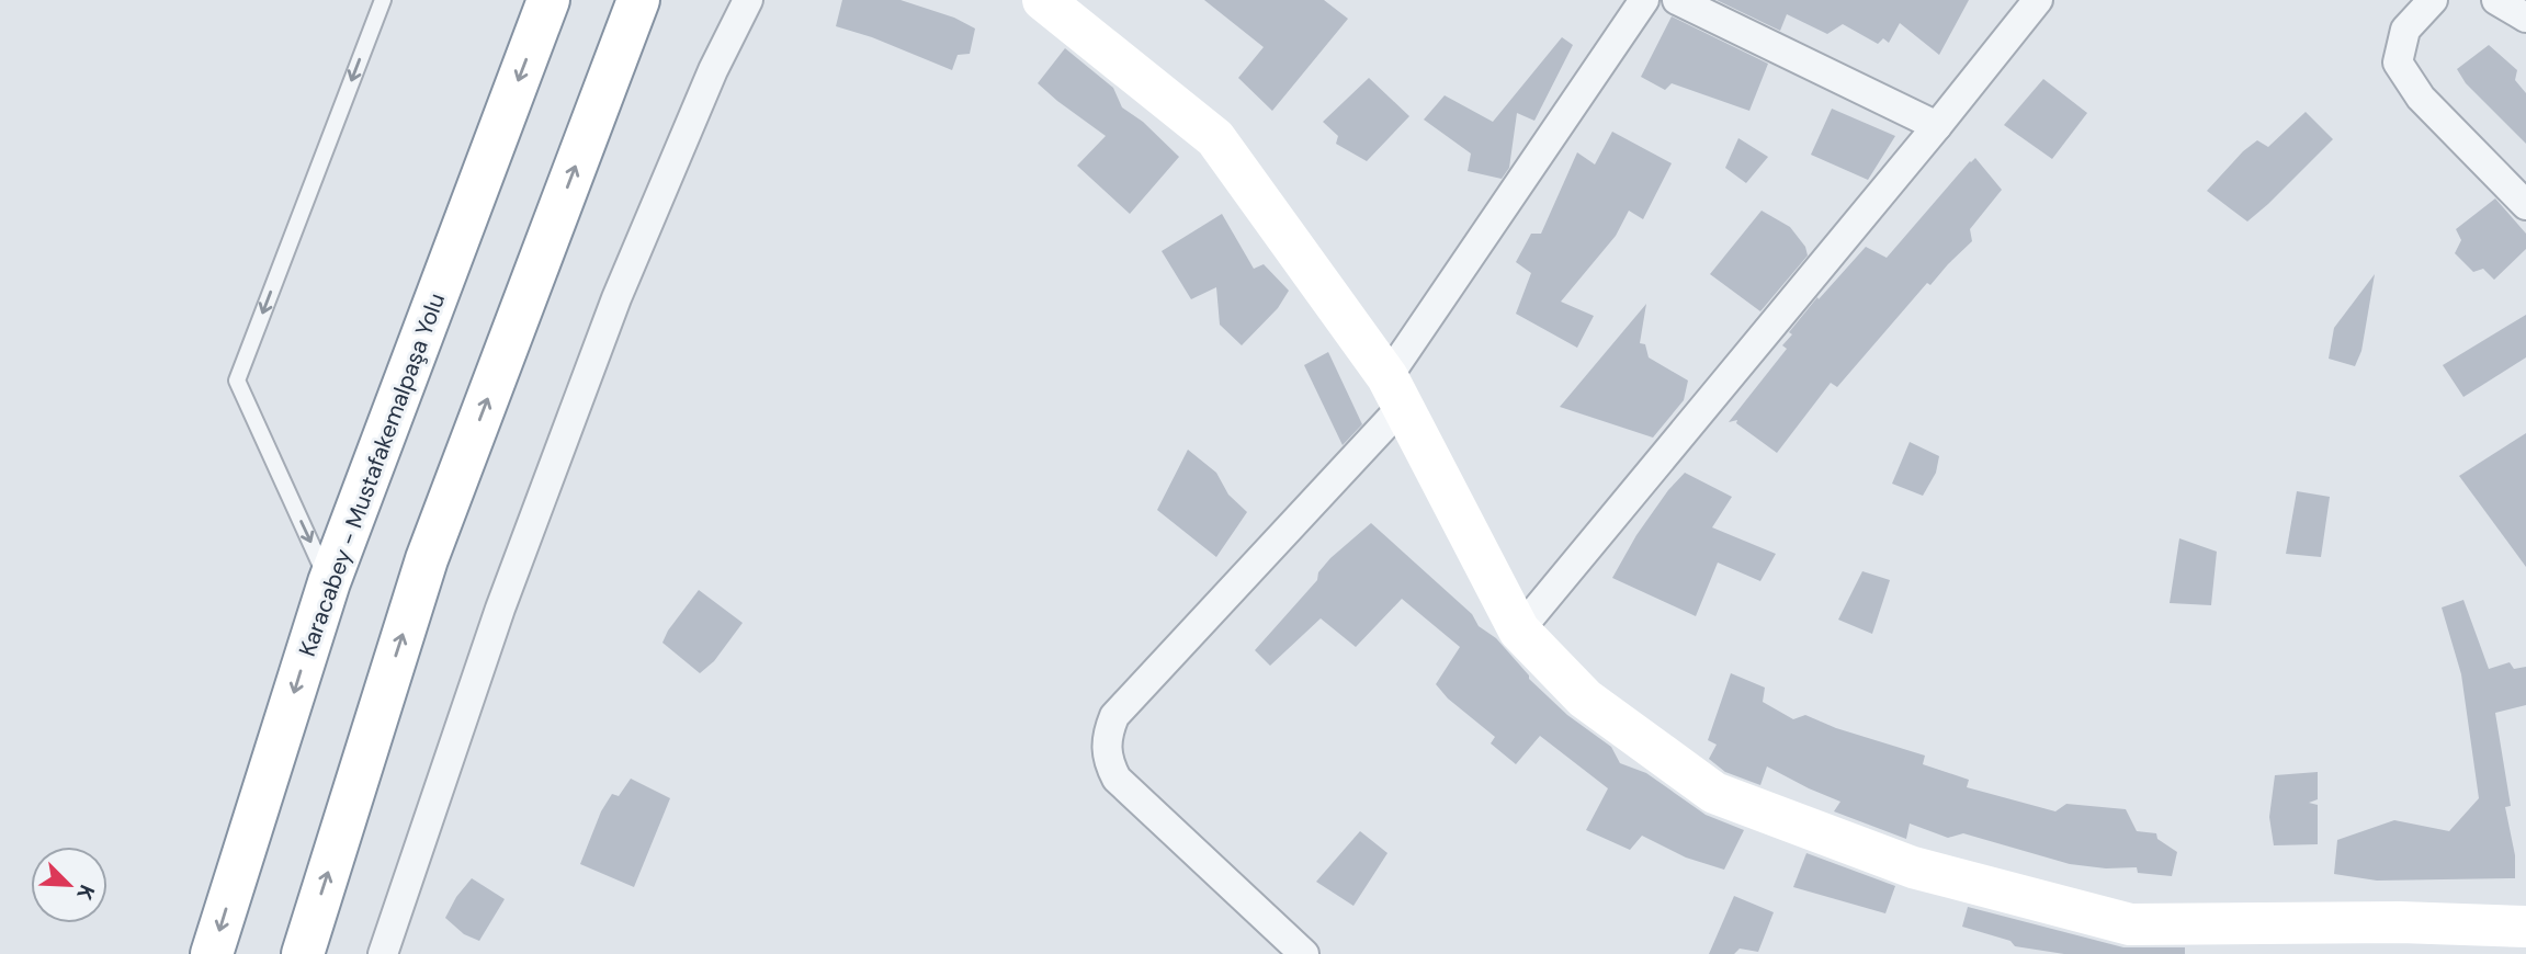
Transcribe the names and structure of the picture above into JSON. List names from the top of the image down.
{
  "streets": {
    "main road": ["Karacabey - Mustafakemalpaşa Yolu"]
  },
  "north": "bottom right"
}
